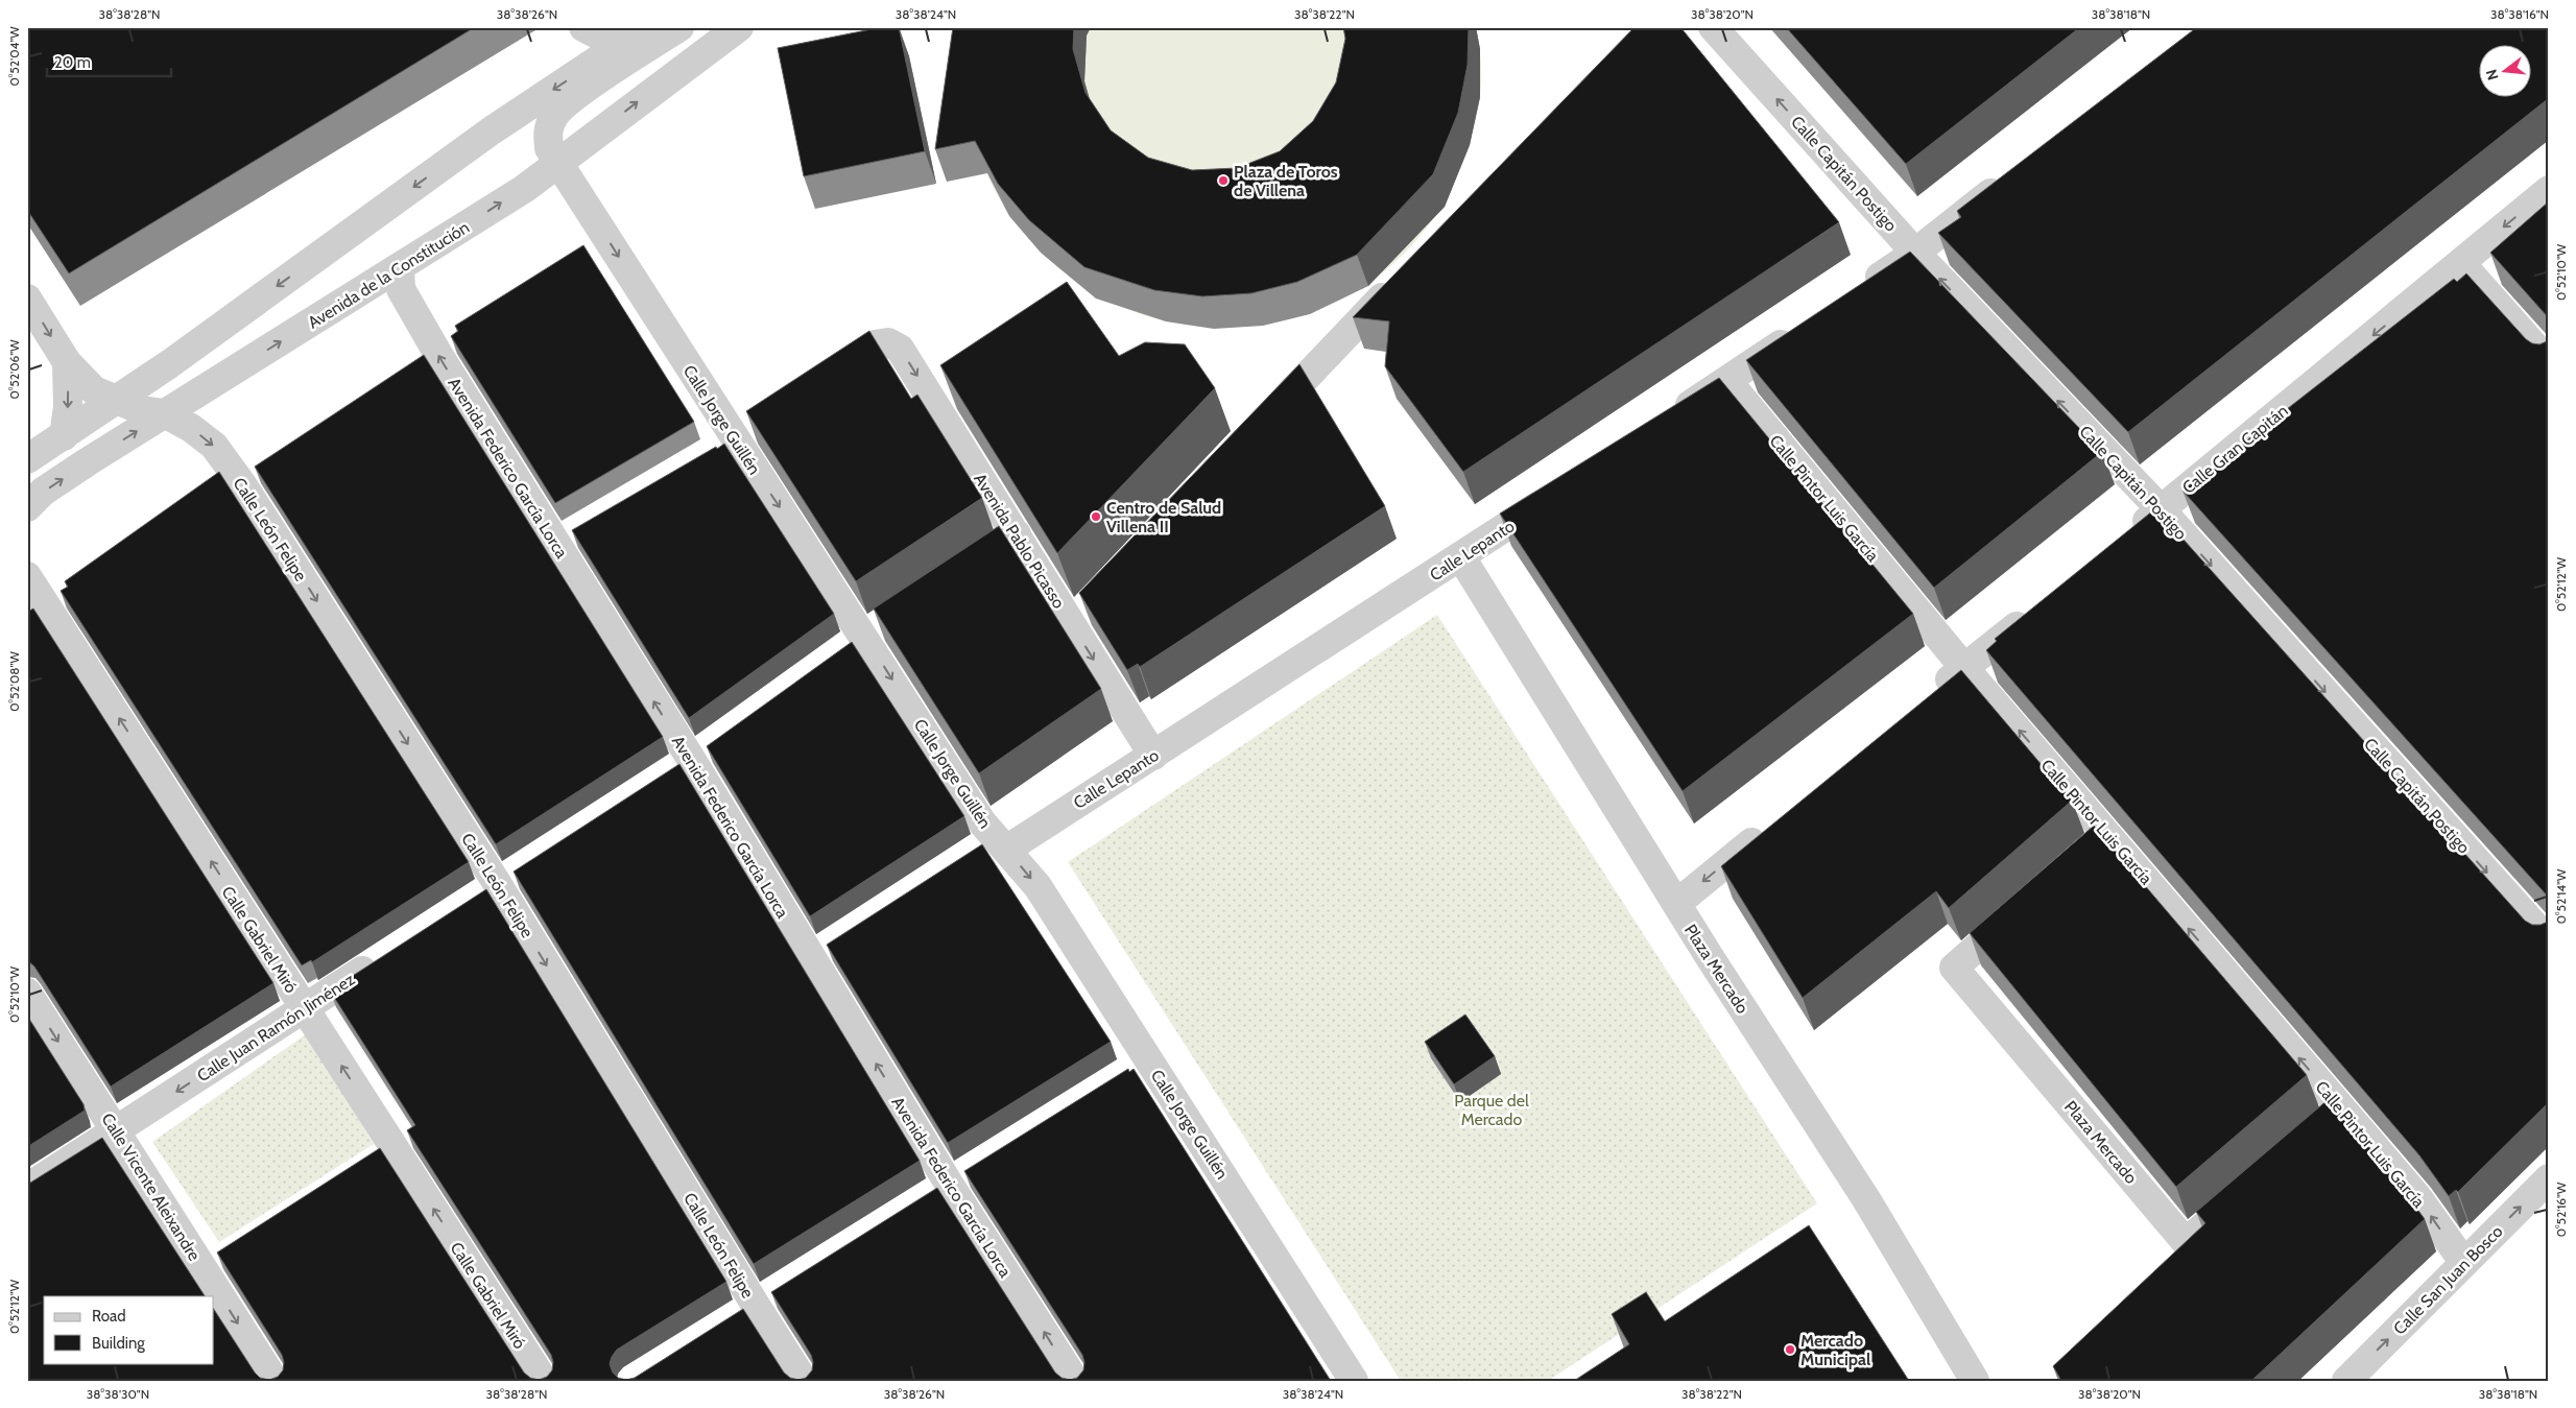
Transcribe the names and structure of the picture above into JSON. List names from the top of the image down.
{
  "streets": {
    "street": [
      "Calle Capitán Postigo",
      "Avenida de la Constitución",
      "Calle Jorge Guillén",
      "Calle Gran Capitán",
      "Avenida Federico García Lorca",
      "Calle Pintor Luis García",
      "Calle León Felipe",
      "Avenida Pablo Picasso",
      "Calle Lepanto",
      "Calle Gabriel Miró",
      "Plaza Mercado",
      "Calle Juan Ramón Jiménez",
      "Calle Vicente Aleixandre",
      "Calle San Juan Bosco"
    ]
  },
  "crossings": [
    ["Calle Capitán Postigo", "Calle Gran Capitán"],
    ["Avenida de la Constitución", "Calle Jorge Guillén"],
    ["Avenida de la Constitución", "Avenida Federico García Lorca"],
    ["Avenida de la Constitución", "Calle León Felipe"],
    ["Calle Jorge Guillén", "Calle Lepanto"],
    ["Calle Pintor Luis García", "Calle San Juan Bosco"],
    ["Avenida Pablo Picasso", "Calle Lepanto"],
    ["Calle Lepanto", "Plaza Mercado"],
    ["Calle Gabriel Miró", "Calle Juan Ramón Jiménez"],
    ["Calle Juan Ramón Jiménez", "Calle Vicente Aleixandre"]
  ],
  "one_way": [
    "Calle Jorge Guillén",
    "Calle Gran Capitán",
    "Avenida Federico García Lorca",
    "Calle Pintor Luis García",
    "Calle León Felipe",
    "Avenida Pablo Picasso",
    "Calle Gabriel Miró",
    "Calle Juan Ramón Jiménez",
    "Calle Vicente Aleixandre",
    "Calle San Juan Bosco"
  ],
  "parks": ["Parque del Mercado"],
  "places": ["Plaza de Toros de Villena", "Centro de Salud Villena II", "Mercado Municipal"],
  "legend": ["Road", "Building"],
  "scale_bar": "20 m",
  "north": "left",
  "coordinates": [
    "38°38'28\"N",
    "38°38'26\"N",
    "38°38'24\"N",
    "38°38'22\"N",
    "38°38'20\"N",
    "38°38'18\"N",
    "38°38'16\"N",
    "0°52'04\"W",
    "0°52'10\"W",
    "0°52'06\"W",
    "0°52'12\"W",
    "0°52'08\"W",
    "0°52'14\"W",
    "0°52'16\"W",
    "38°38'30\"N"
  ]
}
